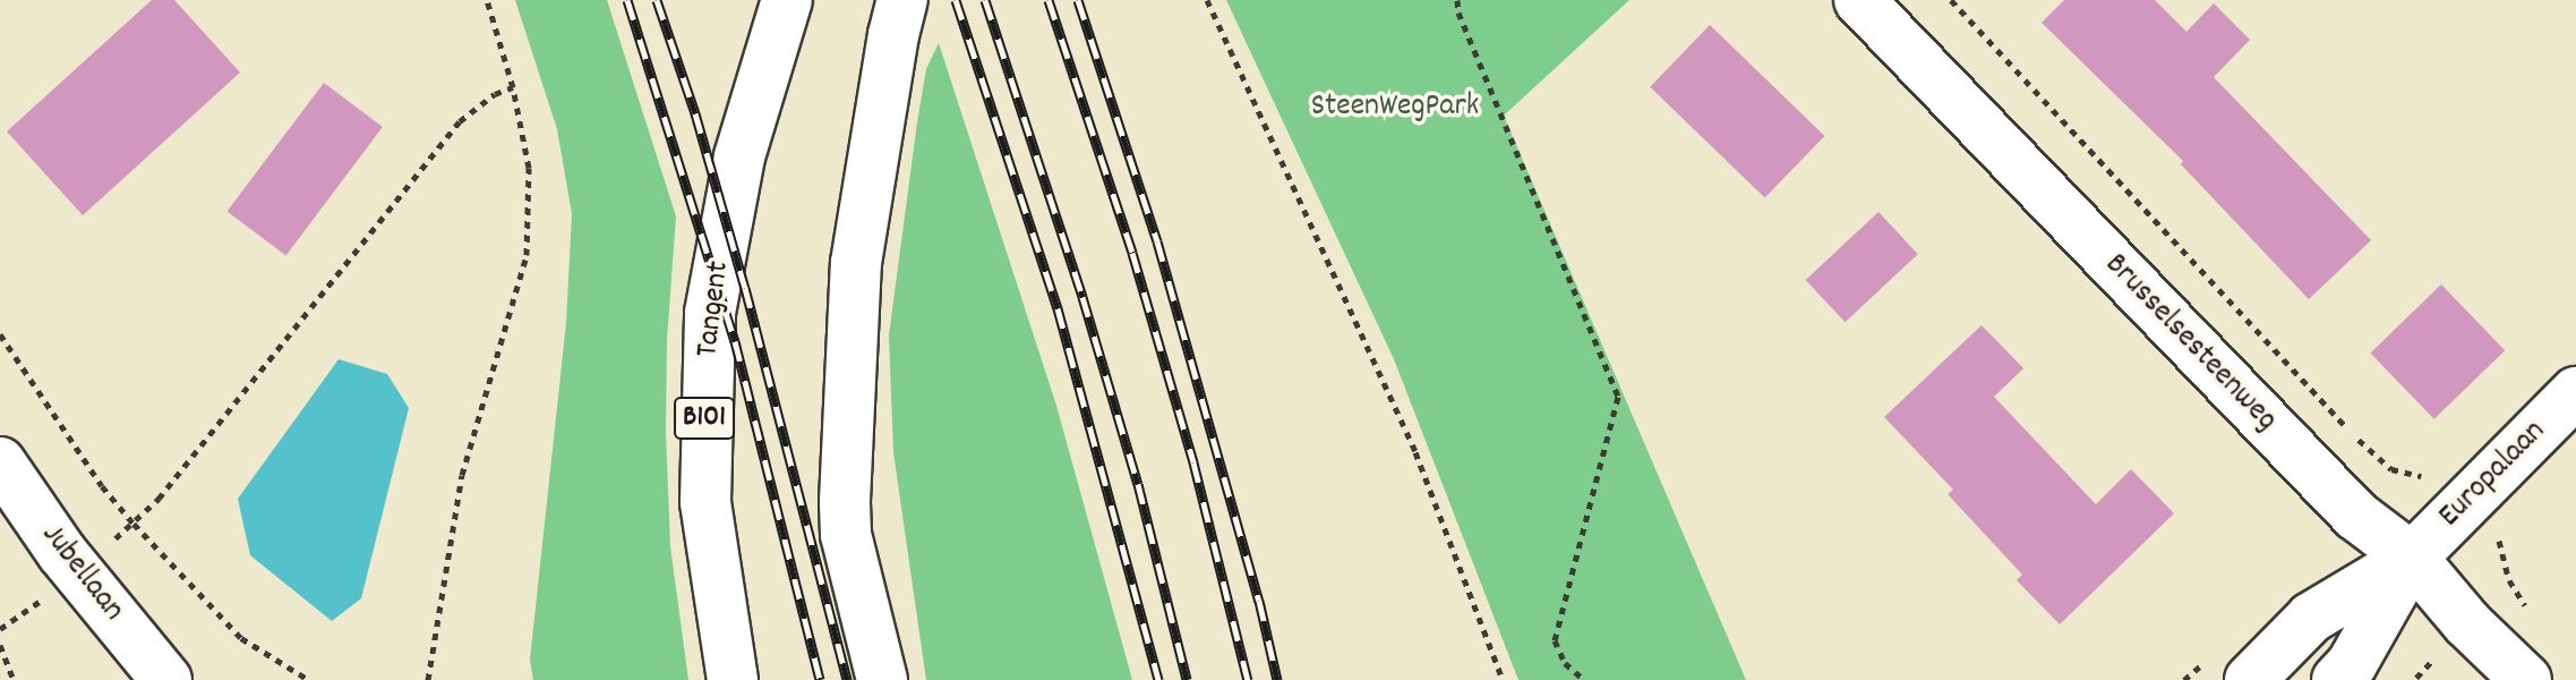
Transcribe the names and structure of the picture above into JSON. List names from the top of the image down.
{
  "streets": {
    "main road": [
      "Tangent",
      "Brusselsesteenweg",
      "B101",
      "Europalaan",
      "Jubellaan"
    ]
  },
  "crossings": [
    ["Brusselsesteenweg", "Europalaan"]
  ],
  "parks": ["SteenWegPark"]
}
